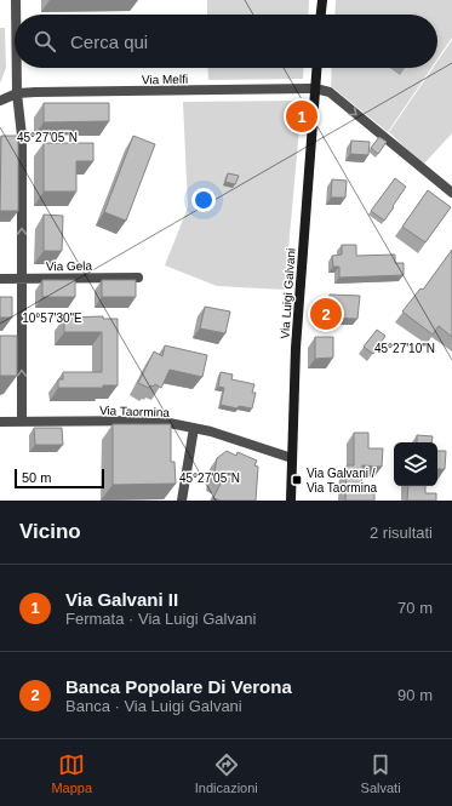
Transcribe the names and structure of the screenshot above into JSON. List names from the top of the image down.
{
  "streets": {
    "street": [
      "Via Melfi",
      "Via Gela",
      "Via Luigi Galvani",
      "Via Taormina"
    ]
  },
  "crossings": [
    ["Via Melfi", "Via Luigi Galvani"],
    ["Via Luigi Galvani", "Via Taormina"]
  ],
  "places": {
    "transit": ["Via Galvani / Via Taormina"]
  },
  "scale_bar": "50 m",
  "page": {
    "search": "Cerca qui",
    "pins": ["1", "2"],
    "scale": "50 m",
    "heading": ["Vicino", "2 risultati"],
    "list": [
      {
        "mark": "1",
        "name": "Via Galvani II",
        "note": "Fermata · Via Luigi Galvani",
        "value": "70 m"
      },
      {
        "mark": "2",
        "name": "Banca Popolare Di Verona",
        "note": "Banca · Via Luigi Galvani",
        "value": "90 m"
      }
    ],
    "nav": ["Mappa", "Indicazioni", "Salvati"]
  },
  "coordinates": ["45°27'05\"N", "10°57'30\"E", "45°27'10\"N"]
}
